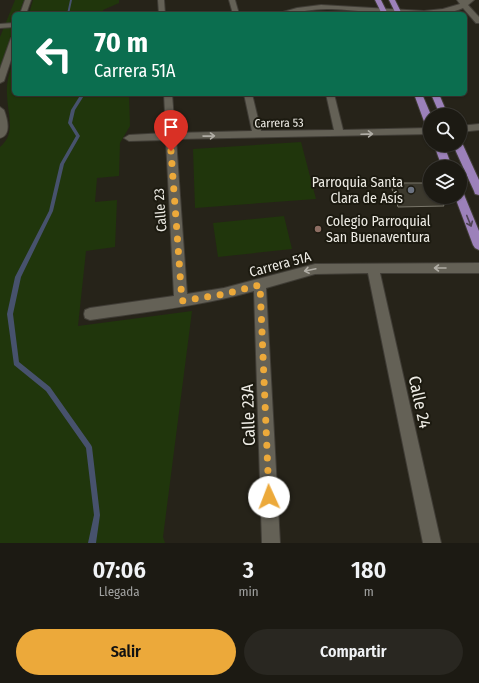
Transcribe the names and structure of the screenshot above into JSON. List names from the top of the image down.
{
  "streets": {
    "street": [
      "Carrera 53",
      "Calle 23",
      "Carrera 51A",
      "Calle 24",
      "Calle 23A"
    ]
  },
  "crossings": [
    ["Carrera 53", "Calle 23"],
    ["Calle 23", "Carrera 51A"],
    ["Carrera 51A", "Calle 24"],
    ["Carrera 51A", "Calle 23A"]
  ],
  "one_way": ["Carrera 53", "Carrera 51A"],
  "places": ["Parroquia Santa Clara de Asís", "Colegio Parroquial San Buenaventura"],
  "page": {
    "turn": ["70 m", "Carrera 51A"],
    "eta": [
      "07:06",
      "Llegada",
      "3",
      "min",
      "180",
      "m"
    ],
    "buttons": ["Salir", "Compartir"]
  }
}
